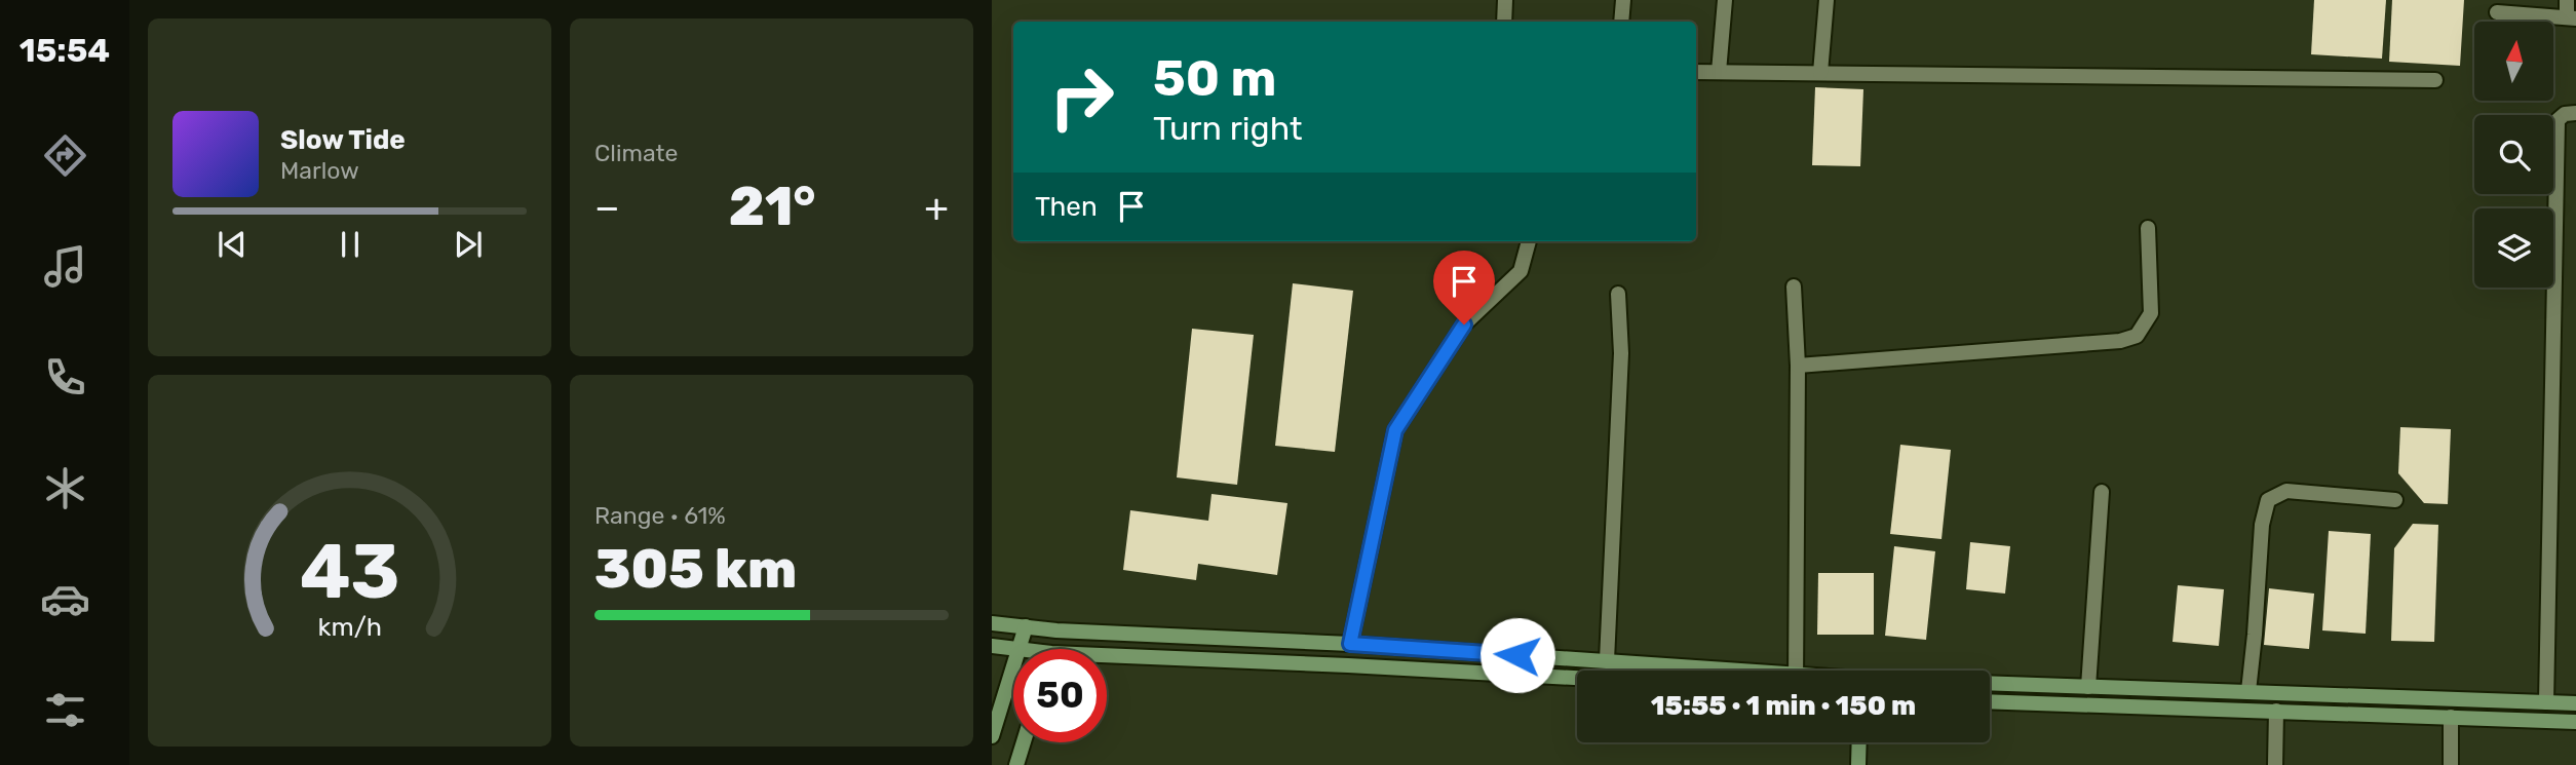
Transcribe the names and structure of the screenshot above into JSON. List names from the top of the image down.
{
  "north": "top",
  "page": {
    "tabs": "15:54",
    "tile": [
      "Climate",
      ["Range · 61%", "305 km"]
    ],
    "turn": ["50 m", "Turn right"],
    "song": ["Slow Tide", "Marlow"],
    "then": "Then",
    "heat": ["−", "21°", "+"],
    "limit": "50",
    "trip": "15:55 · 1 min · 150 m",
    "gauge": ["43", "km/h"]
  }
}
